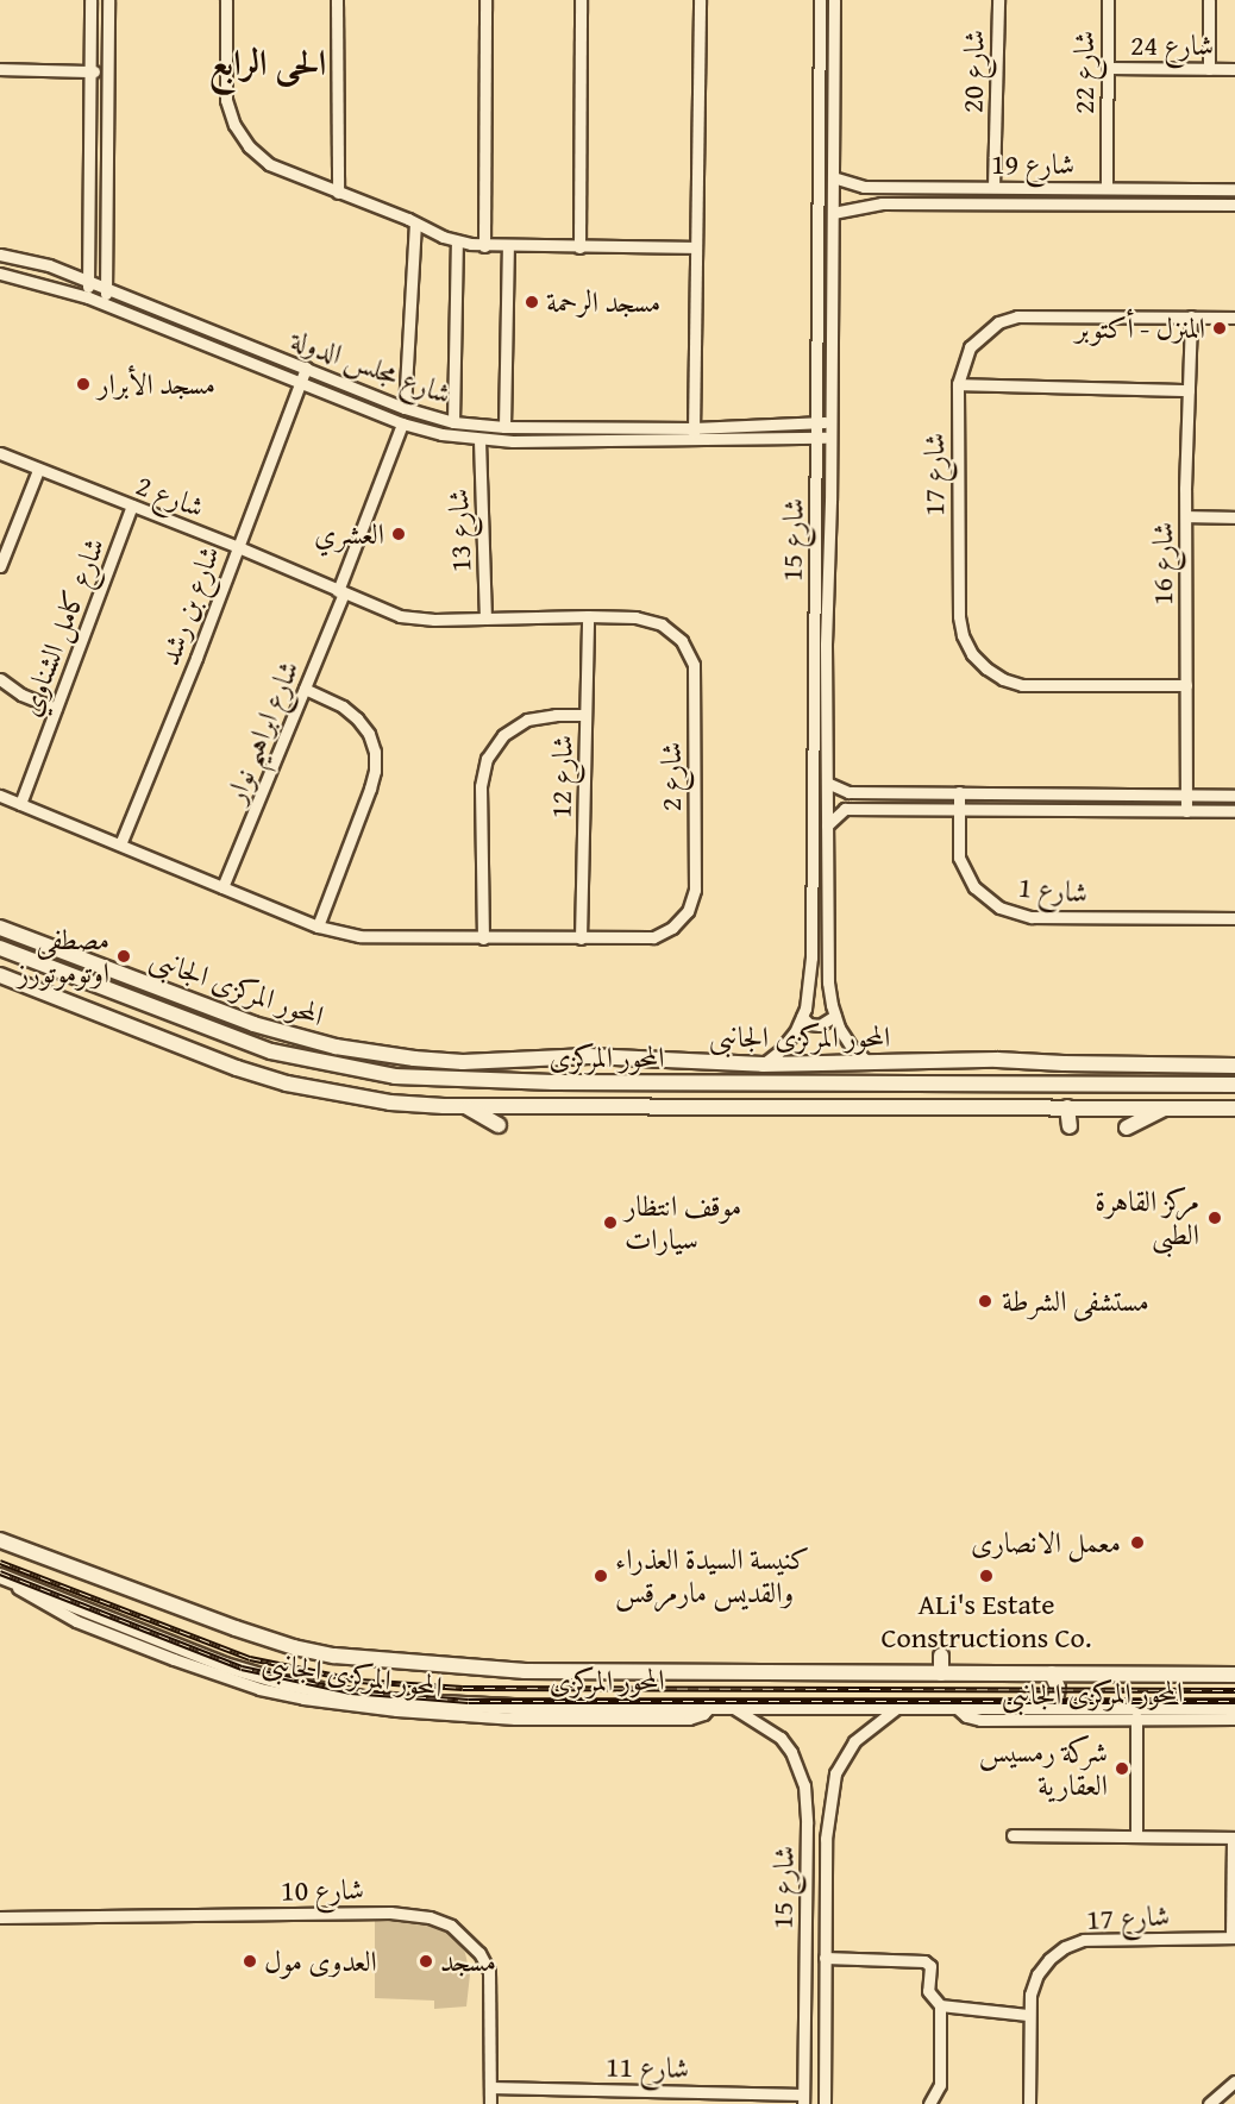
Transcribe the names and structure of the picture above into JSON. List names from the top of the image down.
{
  "streets": {
    "main road": ["المحور المركزى الجانبى", "المحور المركزى"],
    "street": [
      "شارع 24",
      "شارع 20",
      "شارع 22",
      "شارع 19",
      "شارع مجلس الدولة",
      "شارع 17",
      "شارع 2",
      "شارع 13",
      "شارع 15",
      "شارع 16",
      "شارع بن رشد",
      "شارع كامل الشناوي",
      "شارع ابراهيم نوار",
      "شارع 12",
      "شارع 1",
      "شارع 10",
      "شارع 11"
    ]
  },
  "crossings": [
    ["شارع 24", "شارع 22"],
    ["شارع 20", "شارع 19"],
    ["شارع 22", "شارع 19"],
    ["شارع 19", "شارع 15"],
    ["شارع مجلس الدولة", "شارع 13"],
    ["شارع مجلس الدولة", "شارع 15"],
    ["شارع مجلس الدولة", "شارع بن رشد"],
    ["شارع مجلس الدولة", "شارع ابراهيم نوار"],
    ["شارع 17", "شارع 16"],
    ["شارع 2", "شارع 13"],
    ["شارع 2", "شارع بن رشد"],
    ["شارع 2", "شارع كامل الشناوي"],
    ["شارع 2", "شارع ابراهيم نوار"],
    ["شارع 2", "شارع 12"],
    ["شارع 15", "المحور المركزى الجانبى"],
    ["شارع 15", "المحور المركزى"],
    ["شارع 15", "شارع 11"],
    ["المحور المركزى الجانبى", "المحور المركزى"],
    ["شارع 10", "شارع 11"]
  ],
  "districts": ["الحى الرابع"],
  "places": [
    "مسجد الرحمة",
    "المنزل - أكتوبر",
    "مسجد الأبرار",
    "العشري",
    "مصطفى اوتوموتورز",
    "مركز القاهرة الطبى",
    "موقف انتظار سيارات",
    "مستشفى الشرطة",
    "معمل الانصارى",
    "كنيسة السيدة العذراء والقديس مارمرقس",
    "ALi's Estate Constructions Co.",
    "شركة رمسيس العقارية",
    "العدوى مول",
    "مسجد"
  ]
}
